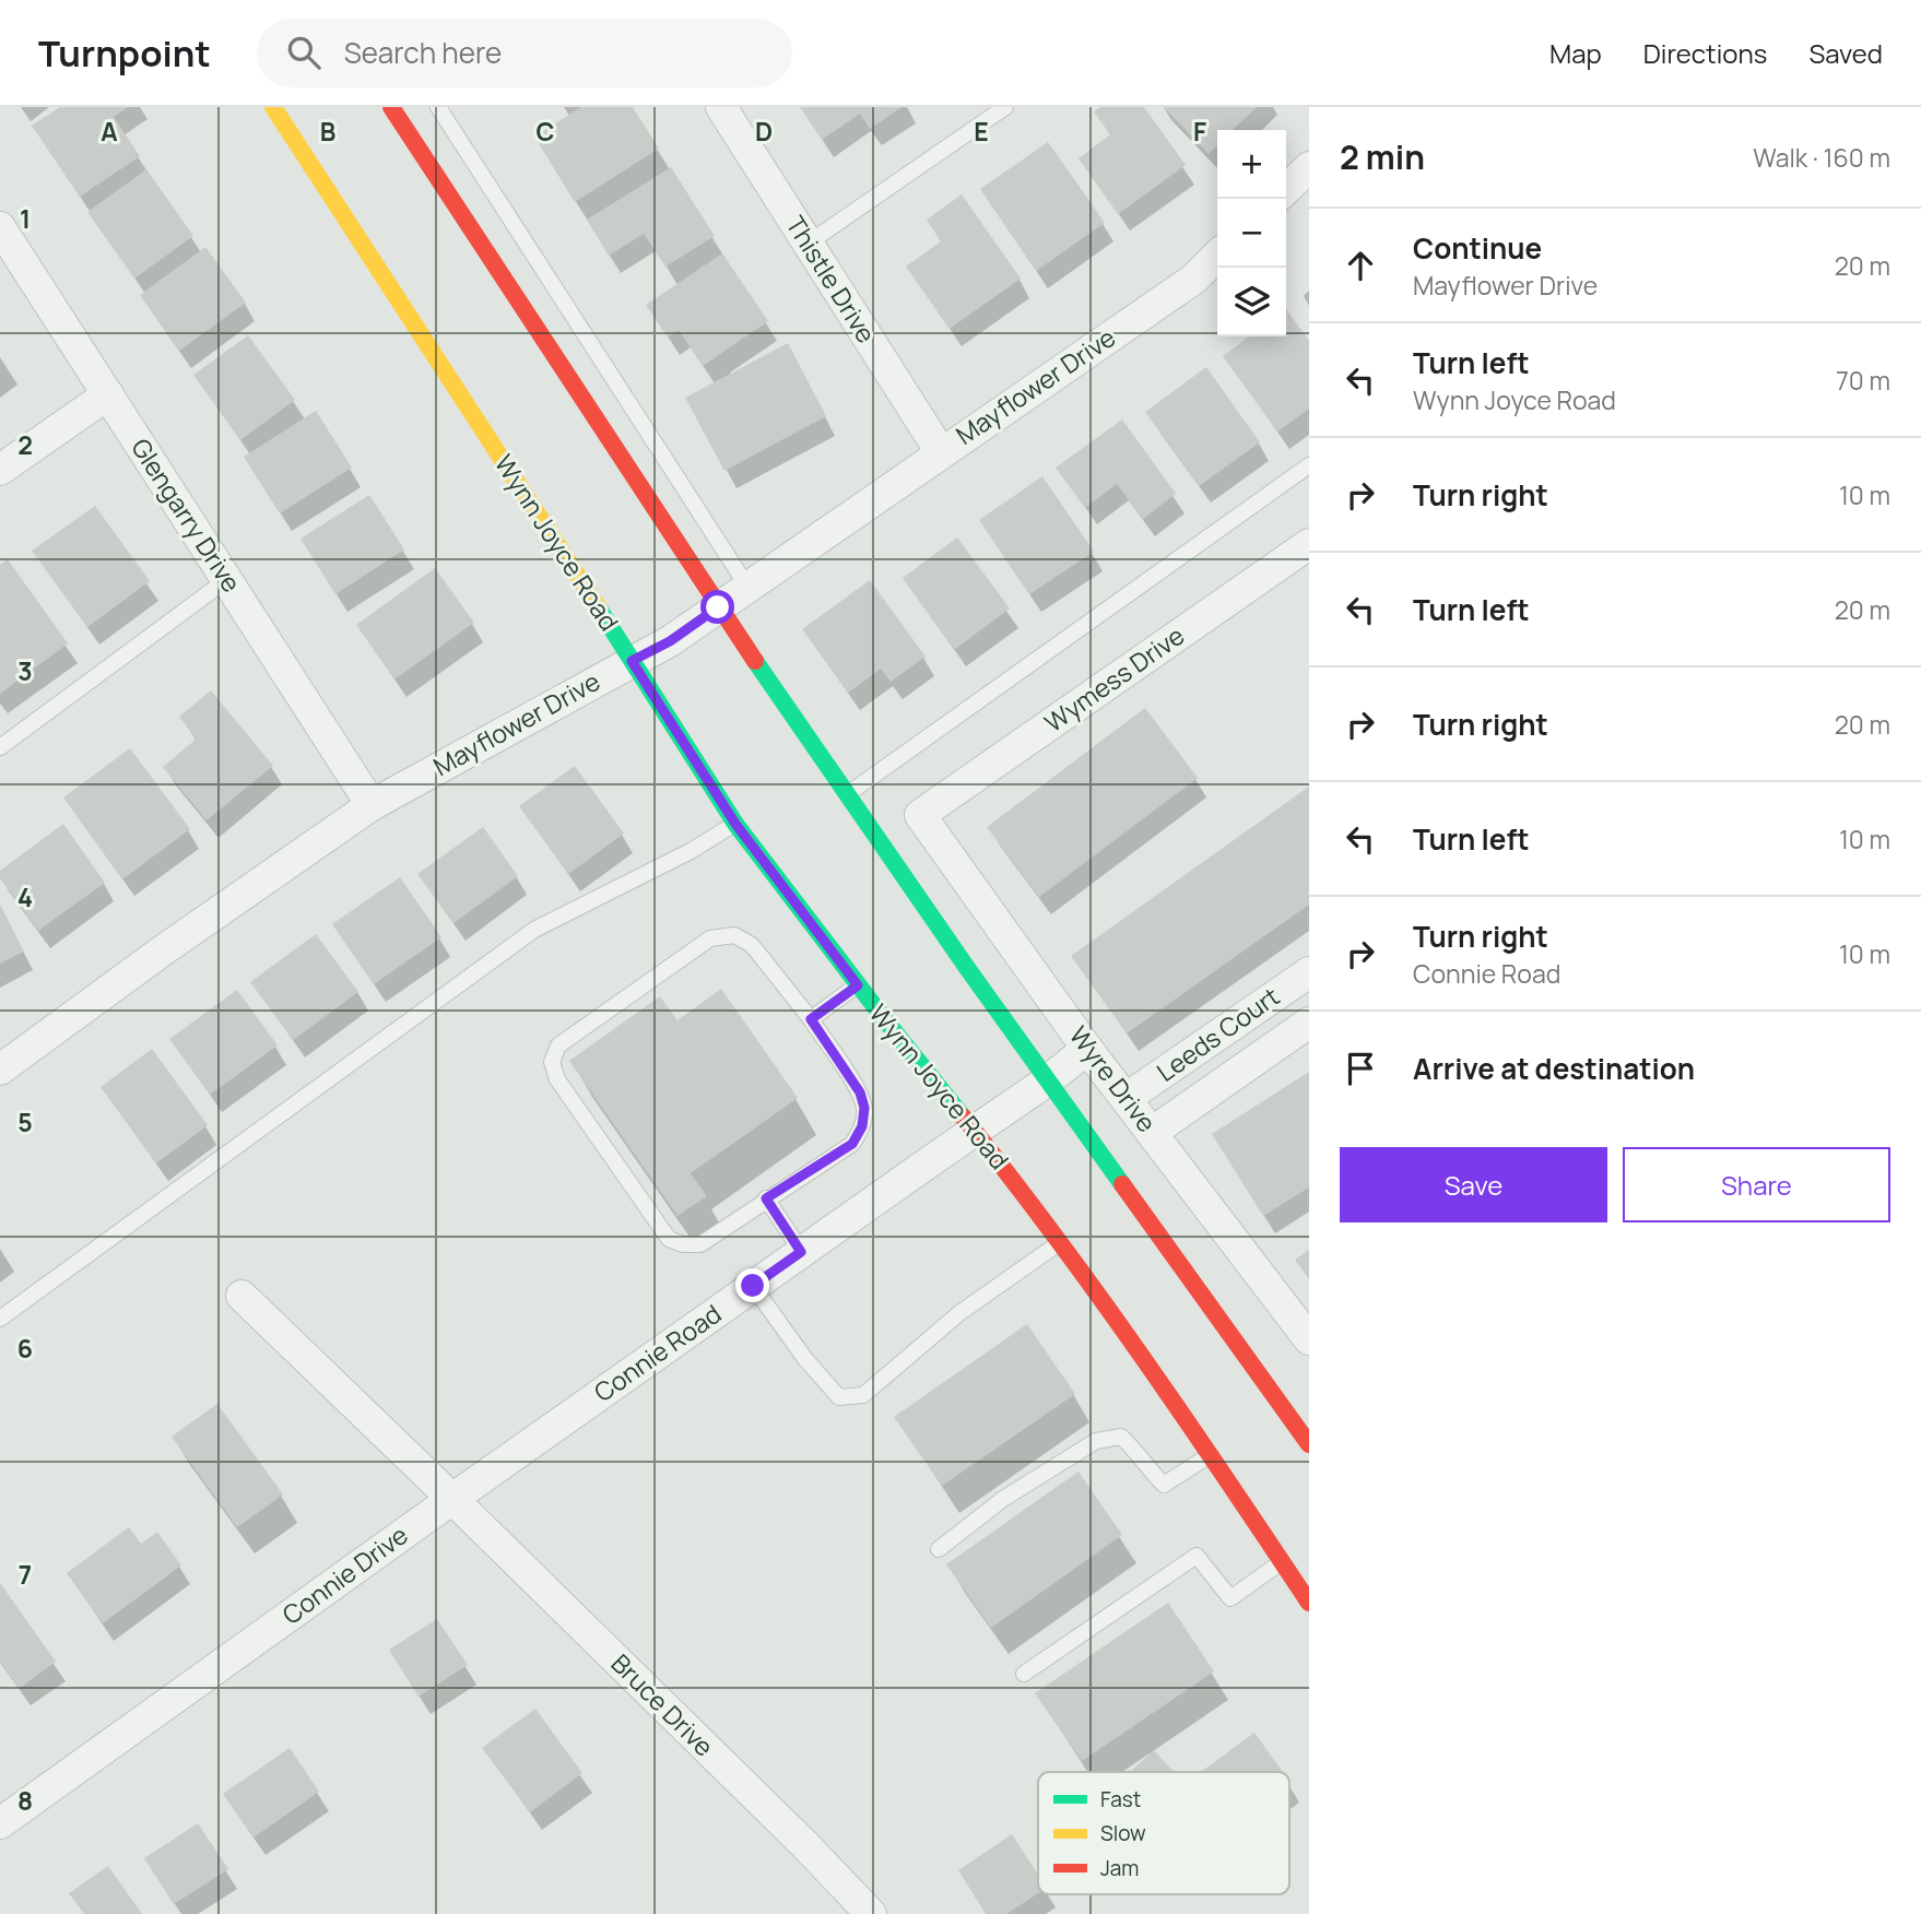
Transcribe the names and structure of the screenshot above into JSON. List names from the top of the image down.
{
  "streets": {
    "main road": ["Wynn Joyce Road"],
    "street": [
      "Thistle Drive",
      "Mayflower Drive",
      "Glengarry Drive",
      "Wymess Drive",
      "Leeds Court",
      "Wyre Drive",
      "Connie Road",
      "Connie Drive",
      "Bruce Drive"
    ]
  },
  "crossings": [
    ["Thistle Drive", "Mayflower Drive"],
    ["Mayflower Drive", "Glengarry Drive"],
    ["Mayflower Drive", "Wynn Joyce Road"],
    ["Wynn Joyce Road", "Connie Road"],
    ["Wymess Drive", "Wyre Drive"],
    ["Leeds Court", "Wyre Drive"],
    ["Wyre Drive", "Connie Road"],
    ["Connie Road", "Connie Drive"],
    ["Connie Road", "Bruce Drive"],
    ["Connie Drive", "Bruce Drive"]
  ],
  "legend": ["Fast", "Slow", "Jam"],
  "page": {
    "header": "Turnpoint",
    "search": "Search here",
    "nav": ["Map", "Directions", "Saved"],
    "heading": ["2 min", "Walk · 160 m"],
    "map_buttons": ["+", "−"],
    "list": [
      ["Continue", "Mayflower Drive", "20 m"],
      ["Turn left", "Wynn Joyce Road", "70 m"],
      ["Turn right", "10 m"],
      ["Turn left", "20 m"],
      ["Turn right", "20 m"],
      ["Turn left", "10 m"],
      ["Turn right", "Connie Road", "10 m"],
      "Arrive at destination"
    ],
    "buttons": ["Save", "Share"]
  },
  "grid": {
    "columns": [
      "A",
      "B",
      "C",
      "D",
      "E",
      "F"
    ],
    "rows": [
      "1",
      "2",
      "3",
      "4",
      "5",
      "6",
      "7",
      "8"
    ]
  }
}
